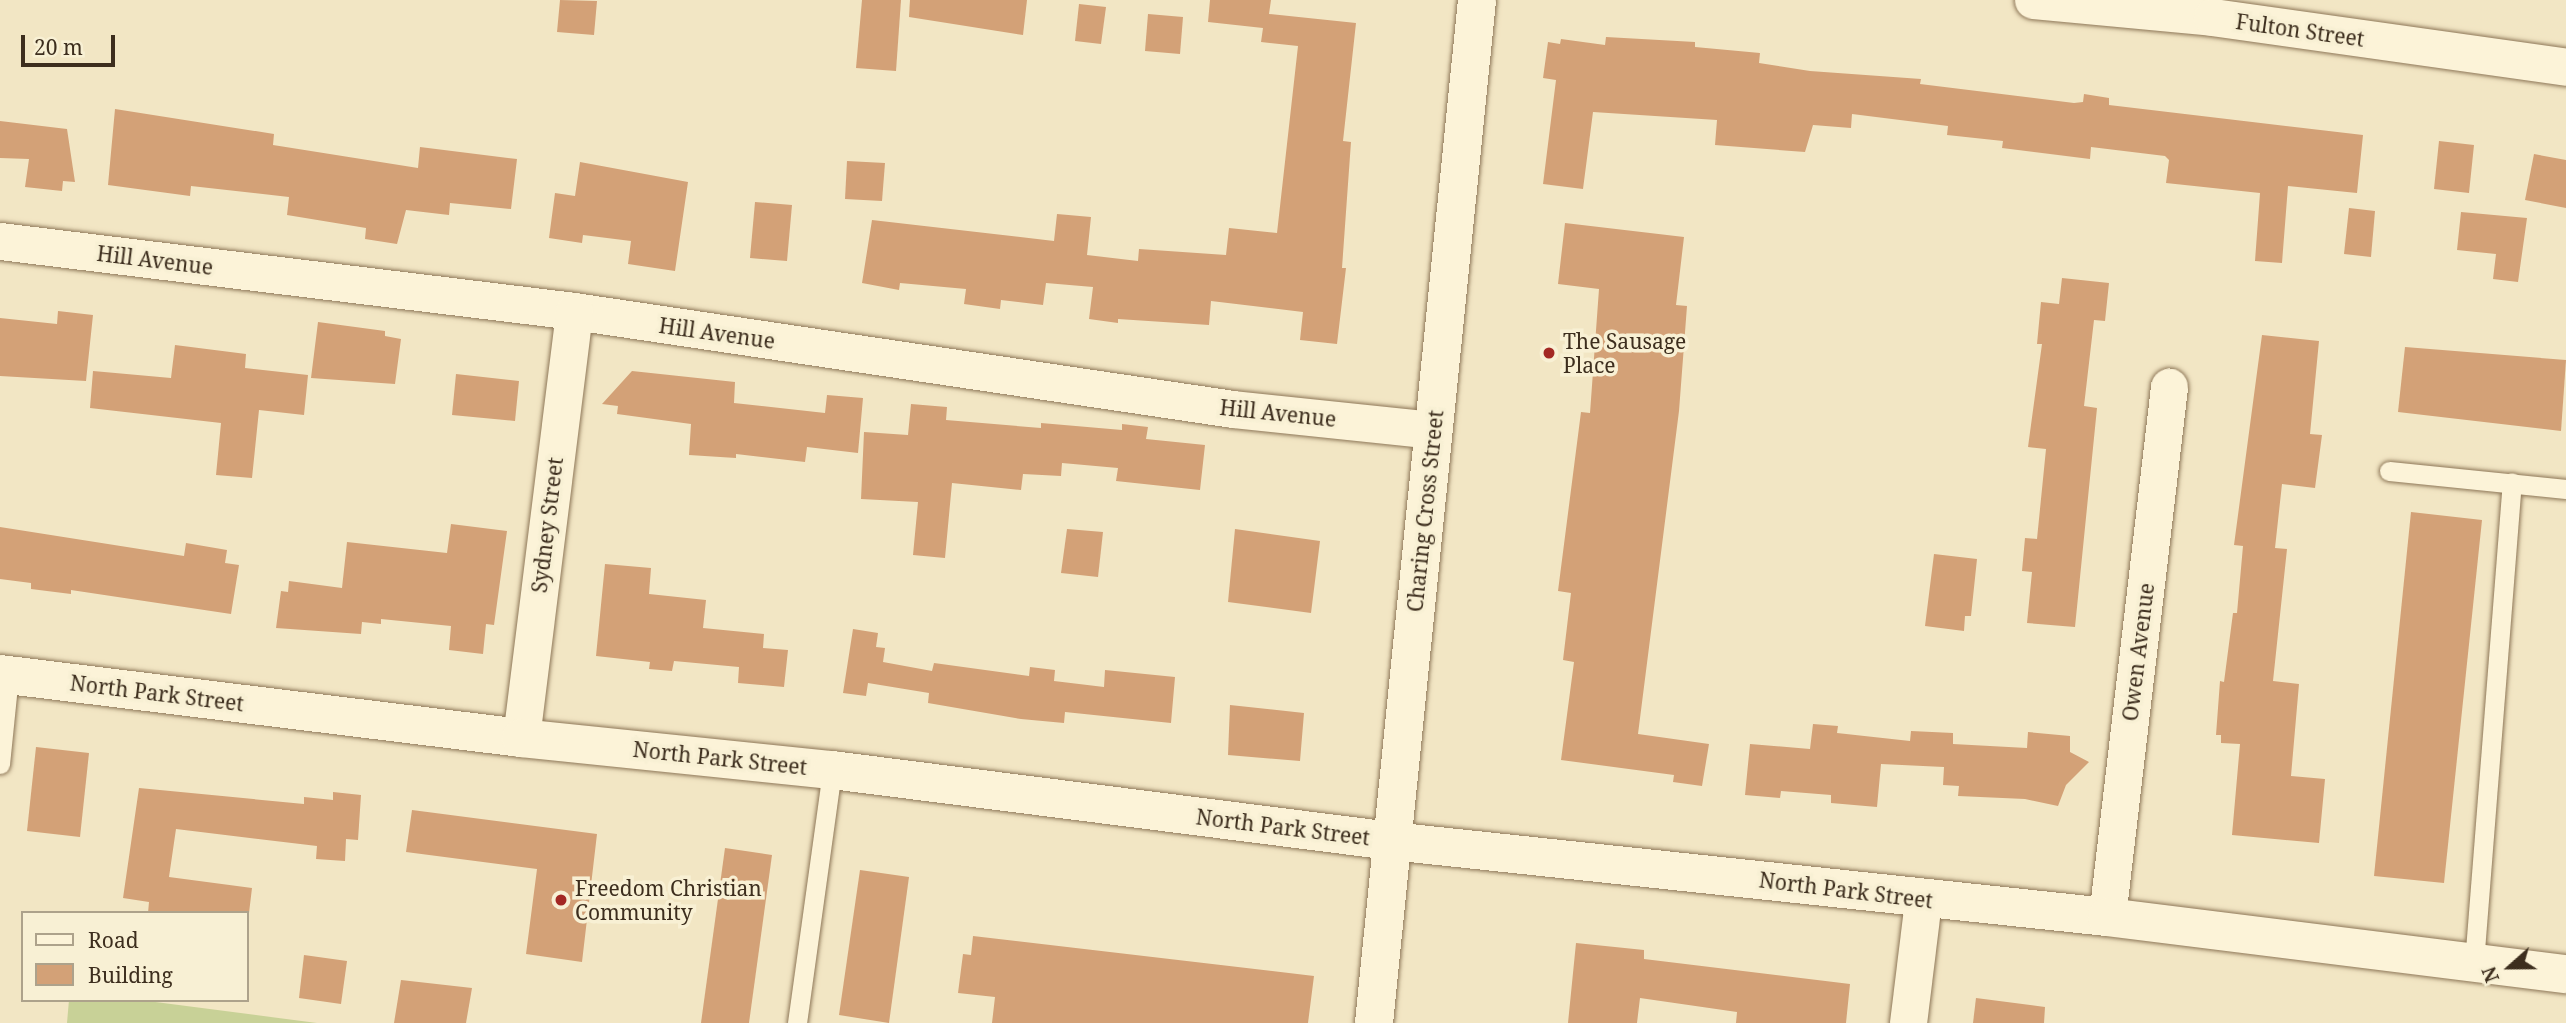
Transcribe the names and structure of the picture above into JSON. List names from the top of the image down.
{
  "streets": {
    "main road": ["Charing Cross Street", "North Park Street"],
    "street": [
      "Fulton Street",
      "Hill Avenue",
      "Sydney Street",
      "Owen Avenue"
    ]
  },
  "crossings": [
    ["Hill Avenue", "Charing Cross Street"],
    ["Hill Avenue", "Sydney Street"],
    ["Charing Cross Street", "North Park Street"],
    ["Sydney Street", "North Park Street"],
    ["Owen Avenue", "North Park Street"]
  ],
  "places": ["The Sausage Place", "Freedom Christian Community"],
  "legend": ["Road", "Building"],
  "scale_bar": "20 m",
  "north": "left"
}
